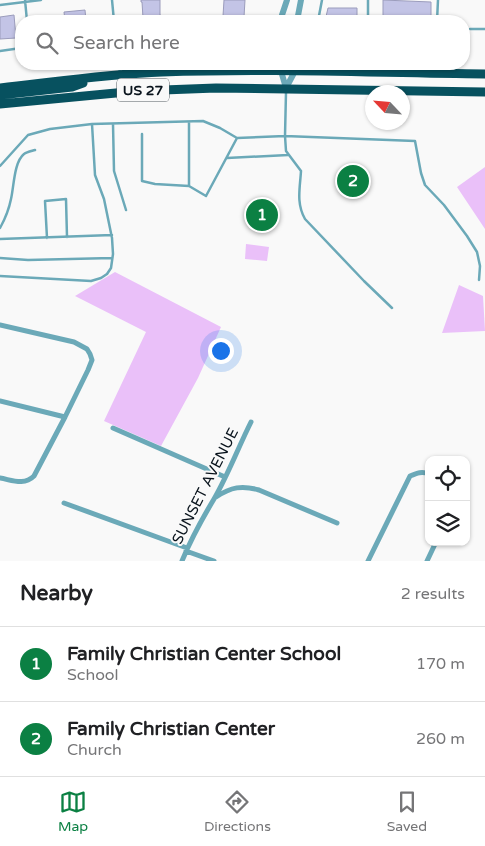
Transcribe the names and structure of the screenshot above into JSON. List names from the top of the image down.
{
  "streets": {
    "highway": ["US 27"],
    "street": ["SUNSET AVENUE"]
  },
  "north": "top left",
  "page": {
    "search": "Search here",
    "pins": ["2", "1"],
    "heading": ["Nearby", "2 results"],
    "list": [
      {
        "mark": "1",
        "name": "Family Christian Center School",
        "note": "School",
        "value": "170 m"
      },
      {
        "mark": "2",
        "name": "Family Christian Center",
        "note": "Church",
        "value": "260 m"
      }
    ],
    "nav": ["Map", "Directions", "Saved"]
  }
}
